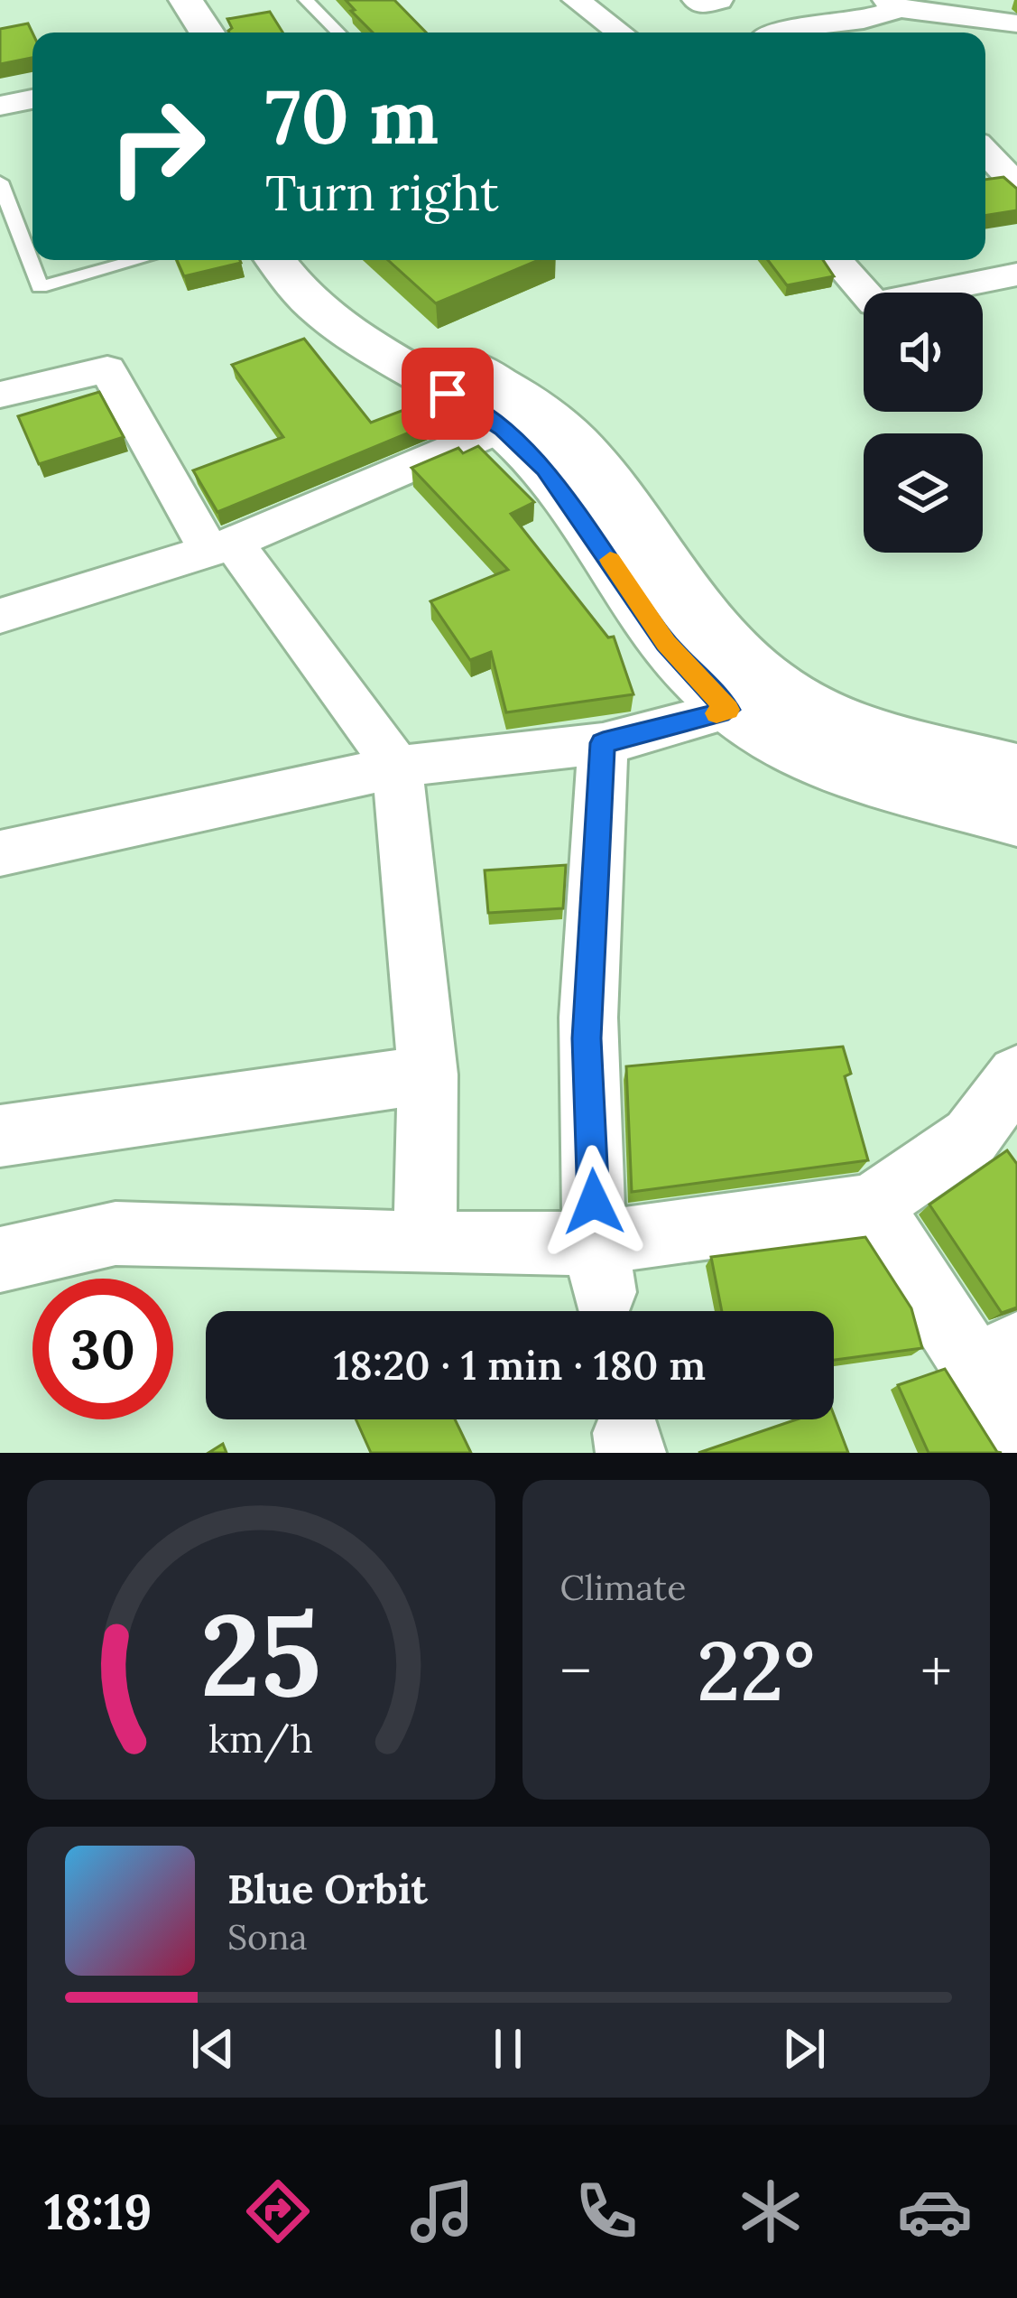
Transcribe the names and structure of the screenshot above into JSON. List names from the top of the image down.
{
  "page": {
    "turn": ["70 m", "Turn right"],
    "limit": "30",
    "trip": "18:20 · 1 min · 180 m",
    "tile": "Climate",
    "heat": ["−", "22°", "+"],
    "song": ["Blue Orbit", "Sona"],
    "tabs": "18:19",
    "gauge": ["25", "km/h"]
  }
}
